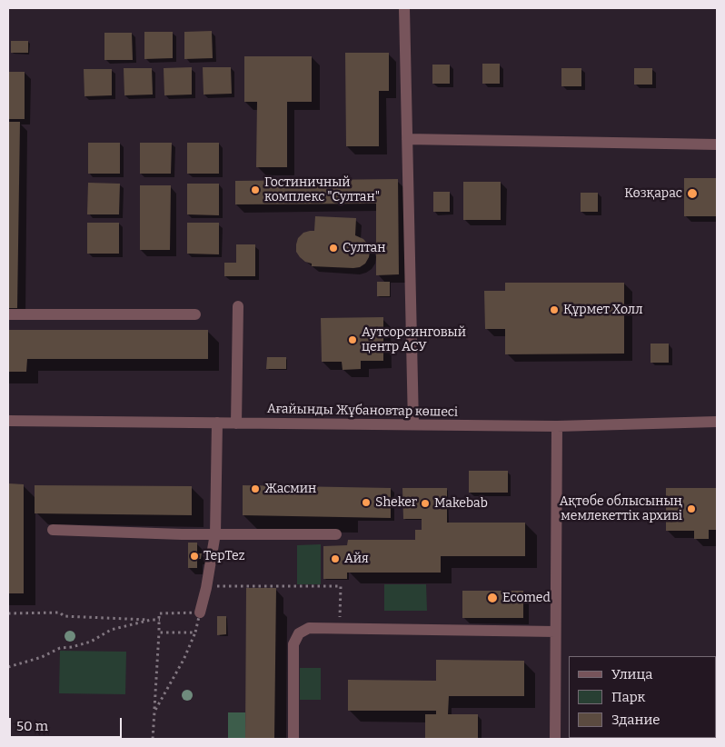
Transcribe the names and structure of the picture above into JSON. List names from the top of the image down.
{
  "streets": {
    "street": ["Ағайынды Жұбановтар көшесі"]
  },
  "places": [
    "Гостиничный комплекс \"Султан\"",
    "Көзқарас",
    "Султан",
    "Құрмет Холл",
    "Аутсорсинговый центр АСУ",
    "Жасмин",
    "Sheker",
    "Makebab",
    "Ақтөбе облысының мемлекеттік архиві",
    "TepTez",
    "Айя",
    "Ecomed"
  ],
  "legend": ["Улица", "Парк", "Здание"],
  "scale_bar": "50 m"
}
